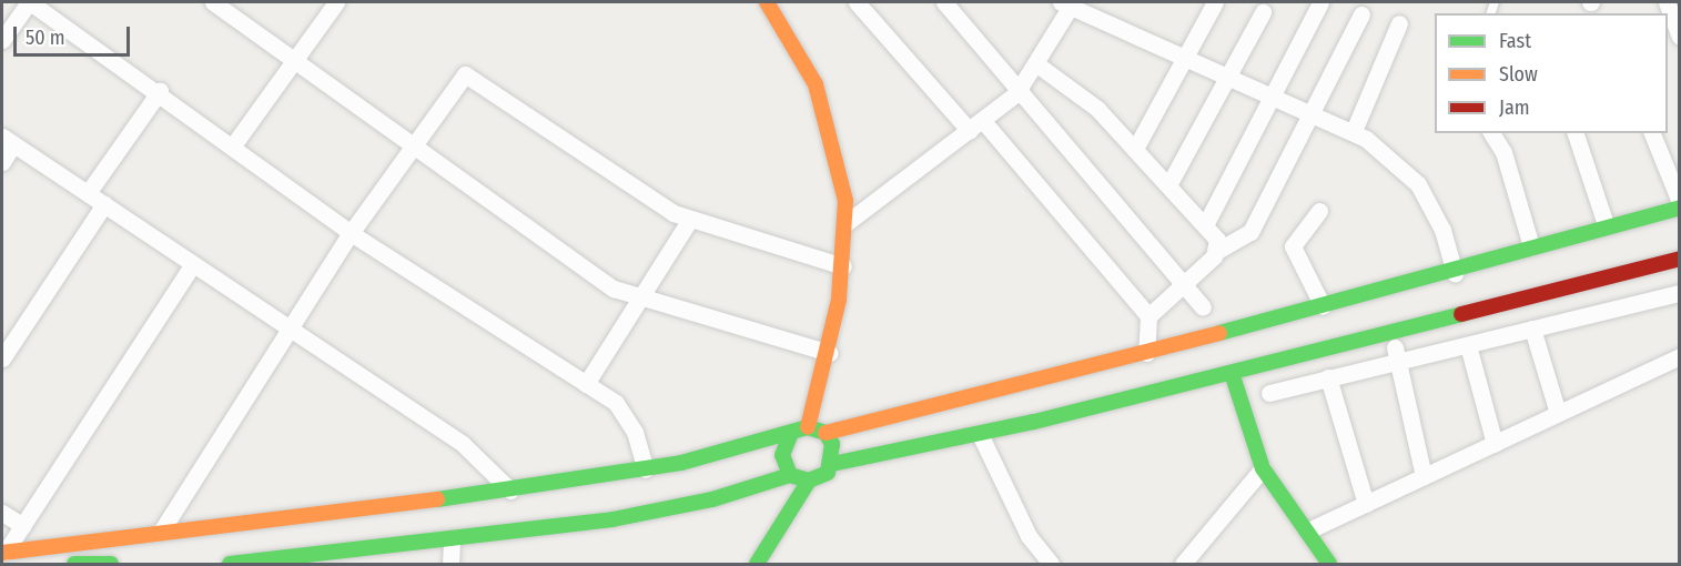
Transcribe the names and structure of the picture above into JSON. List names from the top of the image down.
{
  "legend": ["Fast", "Slow", "Jam"],
  "scale_bar": "50 m"
}
